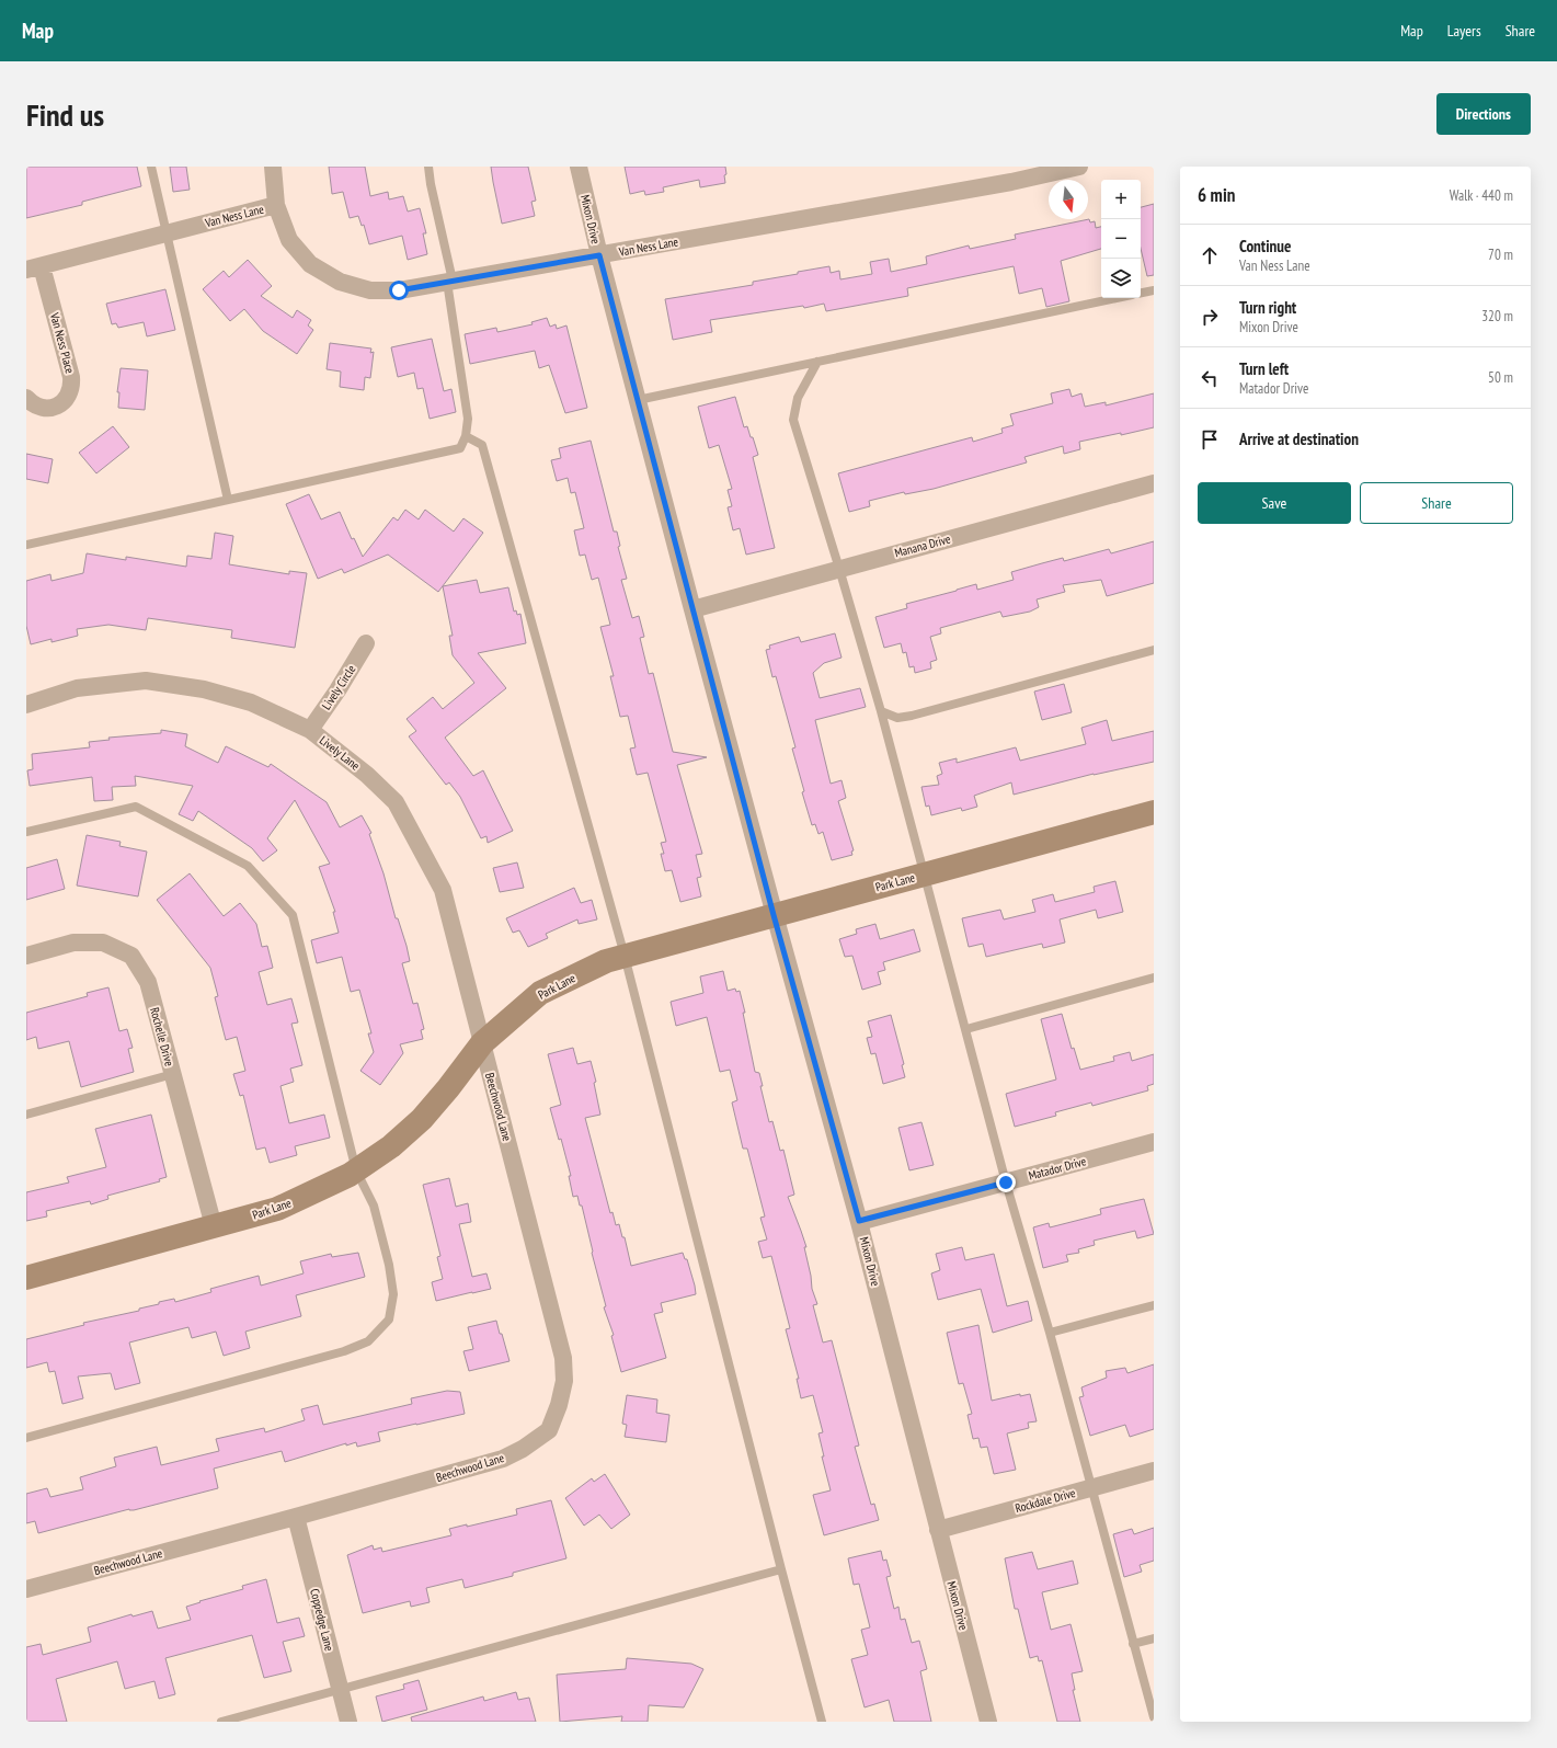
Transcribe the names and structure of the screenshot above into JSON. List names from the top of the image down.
{
  "streets": {
    "street": [
      "Van Ness Lane",
      "Mixon Drive",
      "Van Ness Place",
      "Manana Drive",
      "Lively Circle",
      "Lively Lane",
      "Park Lane",
      "Rochelle Drive",
      "Beechwood Lane",
      "Matador Drive",
      "Rockdale Drive",
      "Coppedge Lane"
    ]
  },
  "crossings": [
    ["Van Ness Lane", "Mixon Drive"],
    ["Van Ness Lane", "Van Ness Place"],
    ["Mixon Drive", "Manana Drive"],
    ["Mixon Drive", "Park Lane"],
    ["Mixon Drive", "Matador Drive"],
    ["Mixon Drive", "Rockdale Drive"],
    ["Lively Circle", "Lively Lane"],
    ["Lively Lane", "Park Lane"],
    ["Lively Lane", "Beechwood Lane"],
    ["Park Lane", "Rochelle Drive"],
    ["Park Lane", "Beechwood Lane"],
    ["Beechwood Lane", "Coppedge Lane"]
  ],
  "north": "bottom",
  "page": {
    "header": "Map",
    "nav": ["Map", "Layers", "Share"],
    "buttons": [
      "Directions",
      ["Save", "Share"]
    ],
    "title": "Find us",
    "heading": ["6 min", "Walk · 440 m"],
    "map_buttons": ["+", "−"],
    "list": [
      ["Continue", "Van Ness Lane", "70 m"],
      ["Turn right", "Mixon Drive", "320 m"],
      ["Turn left", "Matador Drive", "50 m"],
      "Arrive at destination"
    ]
  }
}
